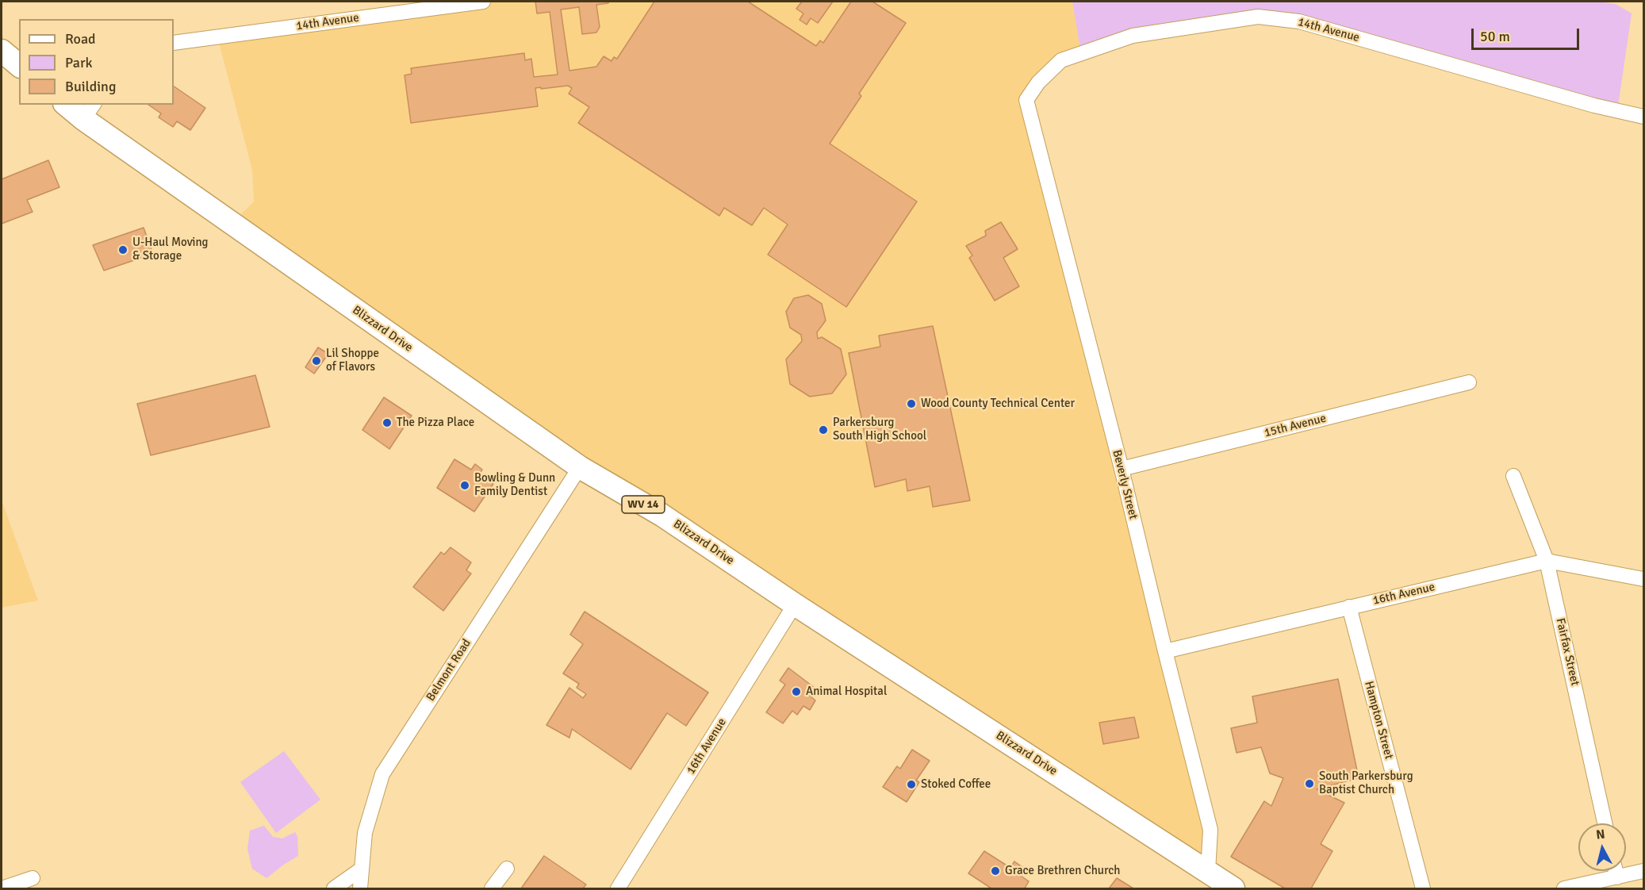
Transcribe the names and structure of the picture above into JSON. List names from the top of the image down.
{
  "streets": {
    "main road": ["Blizzard Drive", "WV 14"],
    "street": [
      "14th Avenue",
      "15th Avenue",
      "Beverly Street",
      "16th Avenue",
      "Fairfax Street",
      "Belmont Road",
      "Hampton Street"
    ]
  },
  "crossings": [
    ["14th Avenue", "Beverly Street"],
    ["Blizzard Drive", "Beverly Street"],
    ["Blizzard Drive", "16th Avenue"],
    ["Blizzard Drive", "Belmont Road"],
    ["15th Avenue", "Beverly Street"],
    ["Beverly Street", "16th Avenue"],
    ["16th Avenue", "Fairfax Street"],
    ["16th Avenue", "Hampton Street"]
  ],
  "places": [
    "U-Haul Moving & Storage",
    "Lil Shoppe of Flavors",
    "Wood County Technical Center",
    "The Pizza Place",
    "Parkersburg South High School",
    "Bowling & Dunn Family Dentist",
    "Animal Hospital",
    "South Parkersburg Baptist Church",
    "Stoked Coffee",
    "Grace Brethren Church"
  ],
  "legend": ["Road", "Park", "Building"],
  "scale_bar": "50 m",
  "north": "top"
}
